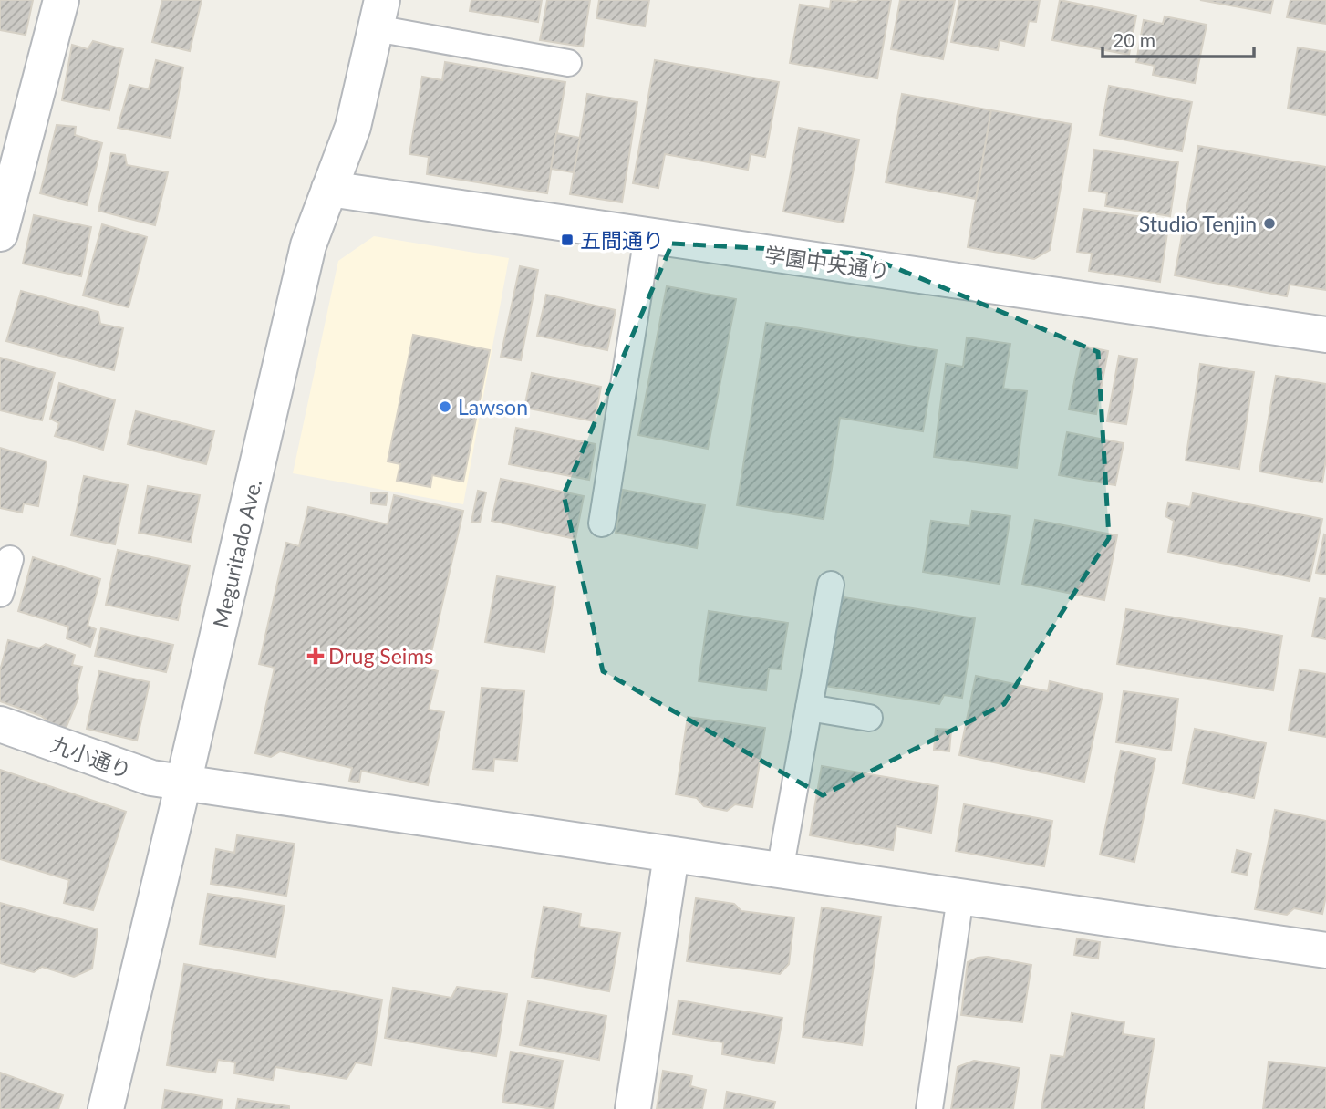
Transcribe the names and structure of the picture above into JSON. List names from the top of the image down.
{
  "streets": {
    "street": ["学園中央通り", "Meguritado Ave.", "九小通り"]
  },
  "crossings": [
    ["学園中央通り", "Meguritado Ave."],
    ["Meguritado Ave.", "九小通り"]
  ],
  "places": {
    "other": ["Studio Tenjin", "Lawson"],
    "transit": ["五間通り"],
    "health": ["Drug Seims"]
  },
  "scale_bar": "20 m"
}
